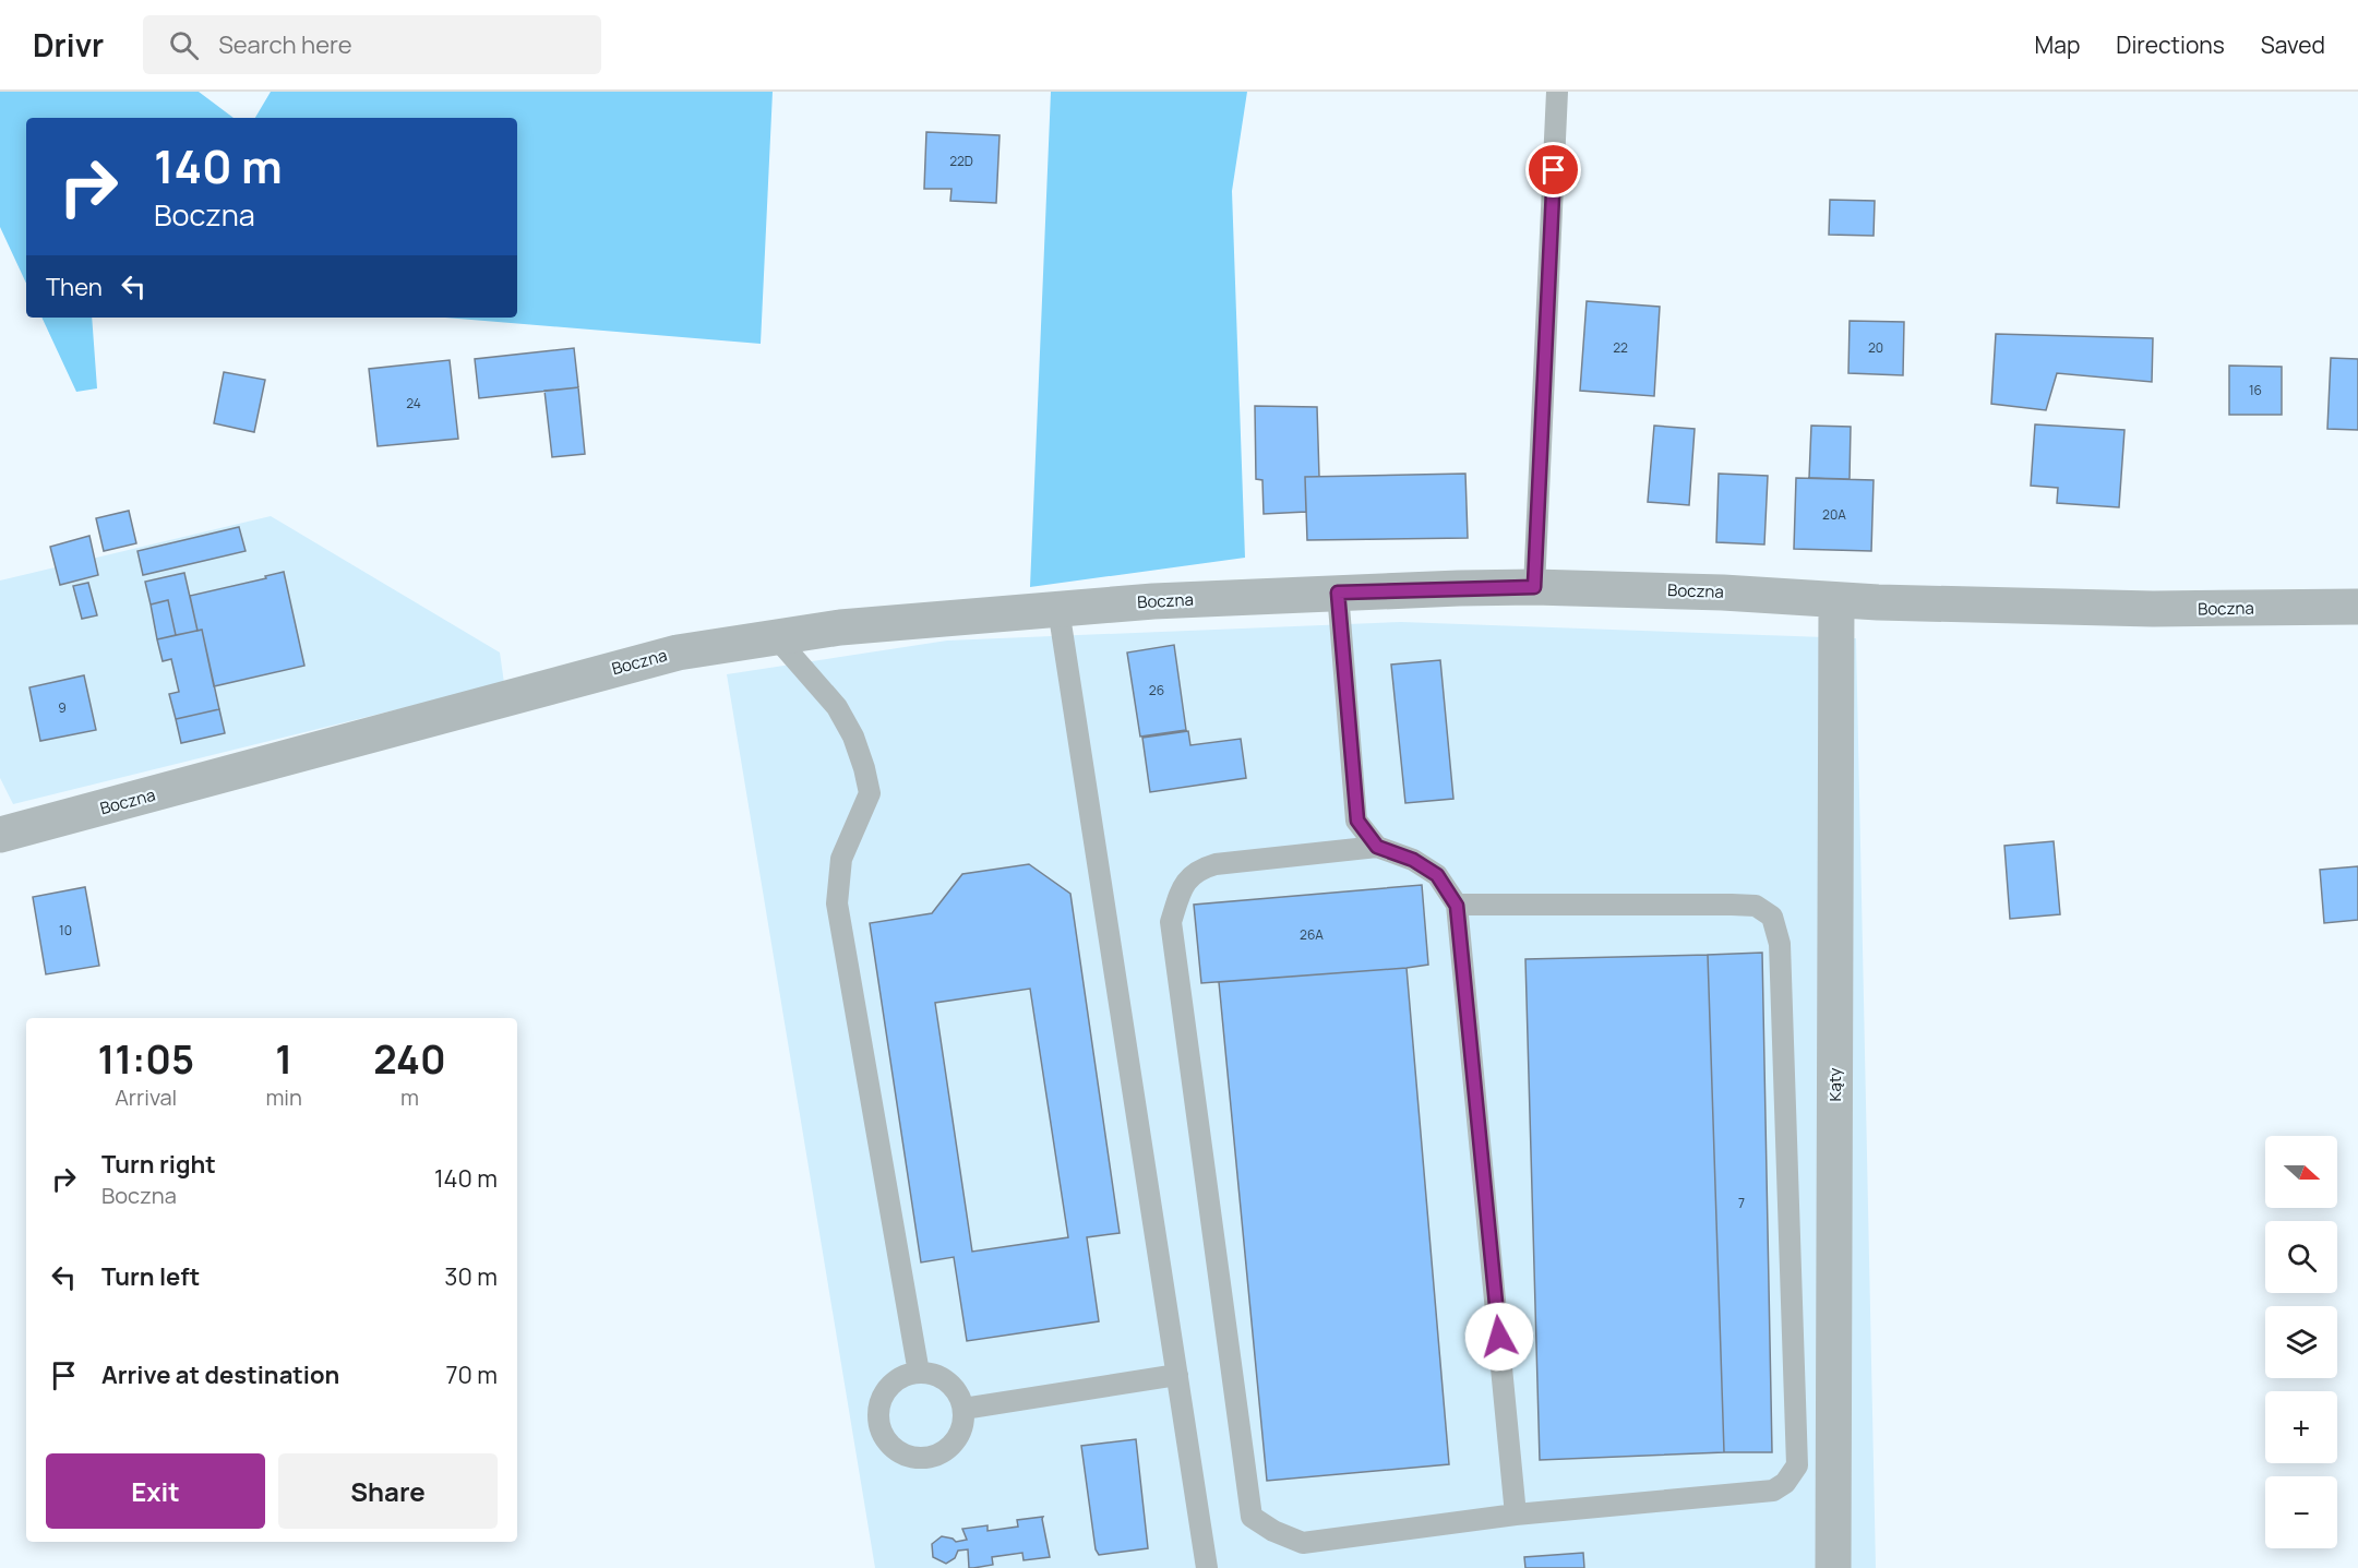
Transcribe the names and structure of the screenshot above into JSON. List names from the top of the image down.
{
  "streets": {
    "street": ["Boczna", "Kąty"]
  },
  "crossings": [
    ["Boczna", "Kąty"]
  ],
  "house_numbers": [
    "22D",
    "22",
    "20",
    "16",
    "24",
    "20A",
    "26",
    "9",
    "10",
    "26A",
    "7"
  ],
  "north": "right",
  "page": {
    "header": "Drivr",
    "search": "Search here",
    "nav": ["Map", "Directions", "Saved"],
    "turn": ["140 m", "Boczna"],
    "then": "Then",
    "eta": [
      "11:05",
      "Arrival",
      "1",
      "min",
      "240",
      "m"
    ],
    "list": [
      {
        "name": "Turn right",
        "note": "Boczna",
        "value": "140 m"
      },
      {
        "name": "Turn left",
        "value": "30 m"
      },
      {
        "name": "Arrive at destination",
        "value": "70 m"
      }
    ],
    "map_buttons": ["+", "−"],
    "buttons": ["Exit", "Share"]
  }
}
